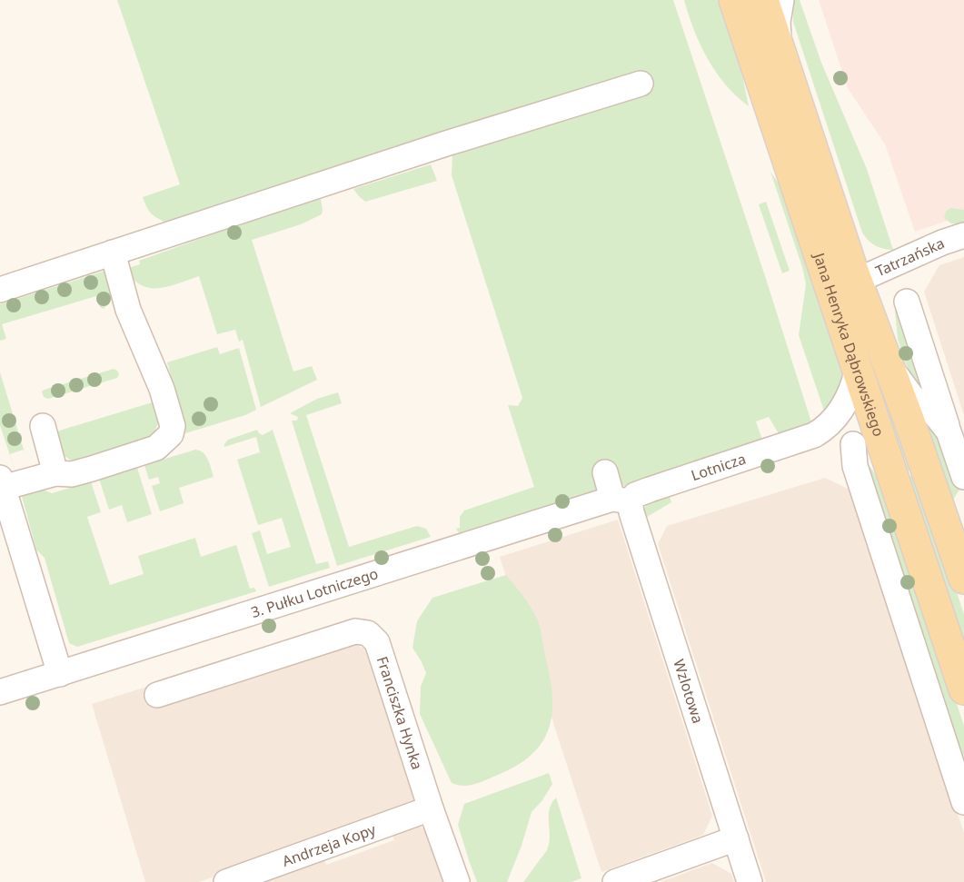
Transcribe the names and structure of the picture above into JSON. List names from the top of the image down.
{
  "streets": {
    "main road": ["Jana Henryka Dąbrowskiego"],
    "street": [
      "Tatrzańska",
      "Lotnicza",
      "3. Pułku Lotniczego",
      "Wzlotowa",
      "Franciszka Hynka",
      "Andrzeja Kopy"
    ]
  },
  "crossings": [
    ["Tatrzańska", "Jana Henryka Dąbrowskiego"],
    ["Jana Henryka Dąbrowskiego", "Lotnicza"],
    ["Lotnicza", "3. Pułku Lotniczego"],
    ["Lotnicza", "Wzlotowa"],
    ["3. Pułku Lotniczego", "Wzlotowa"],
    ["Franciszka Hynka", "Andrzeja Kopy"]
  ]
}
